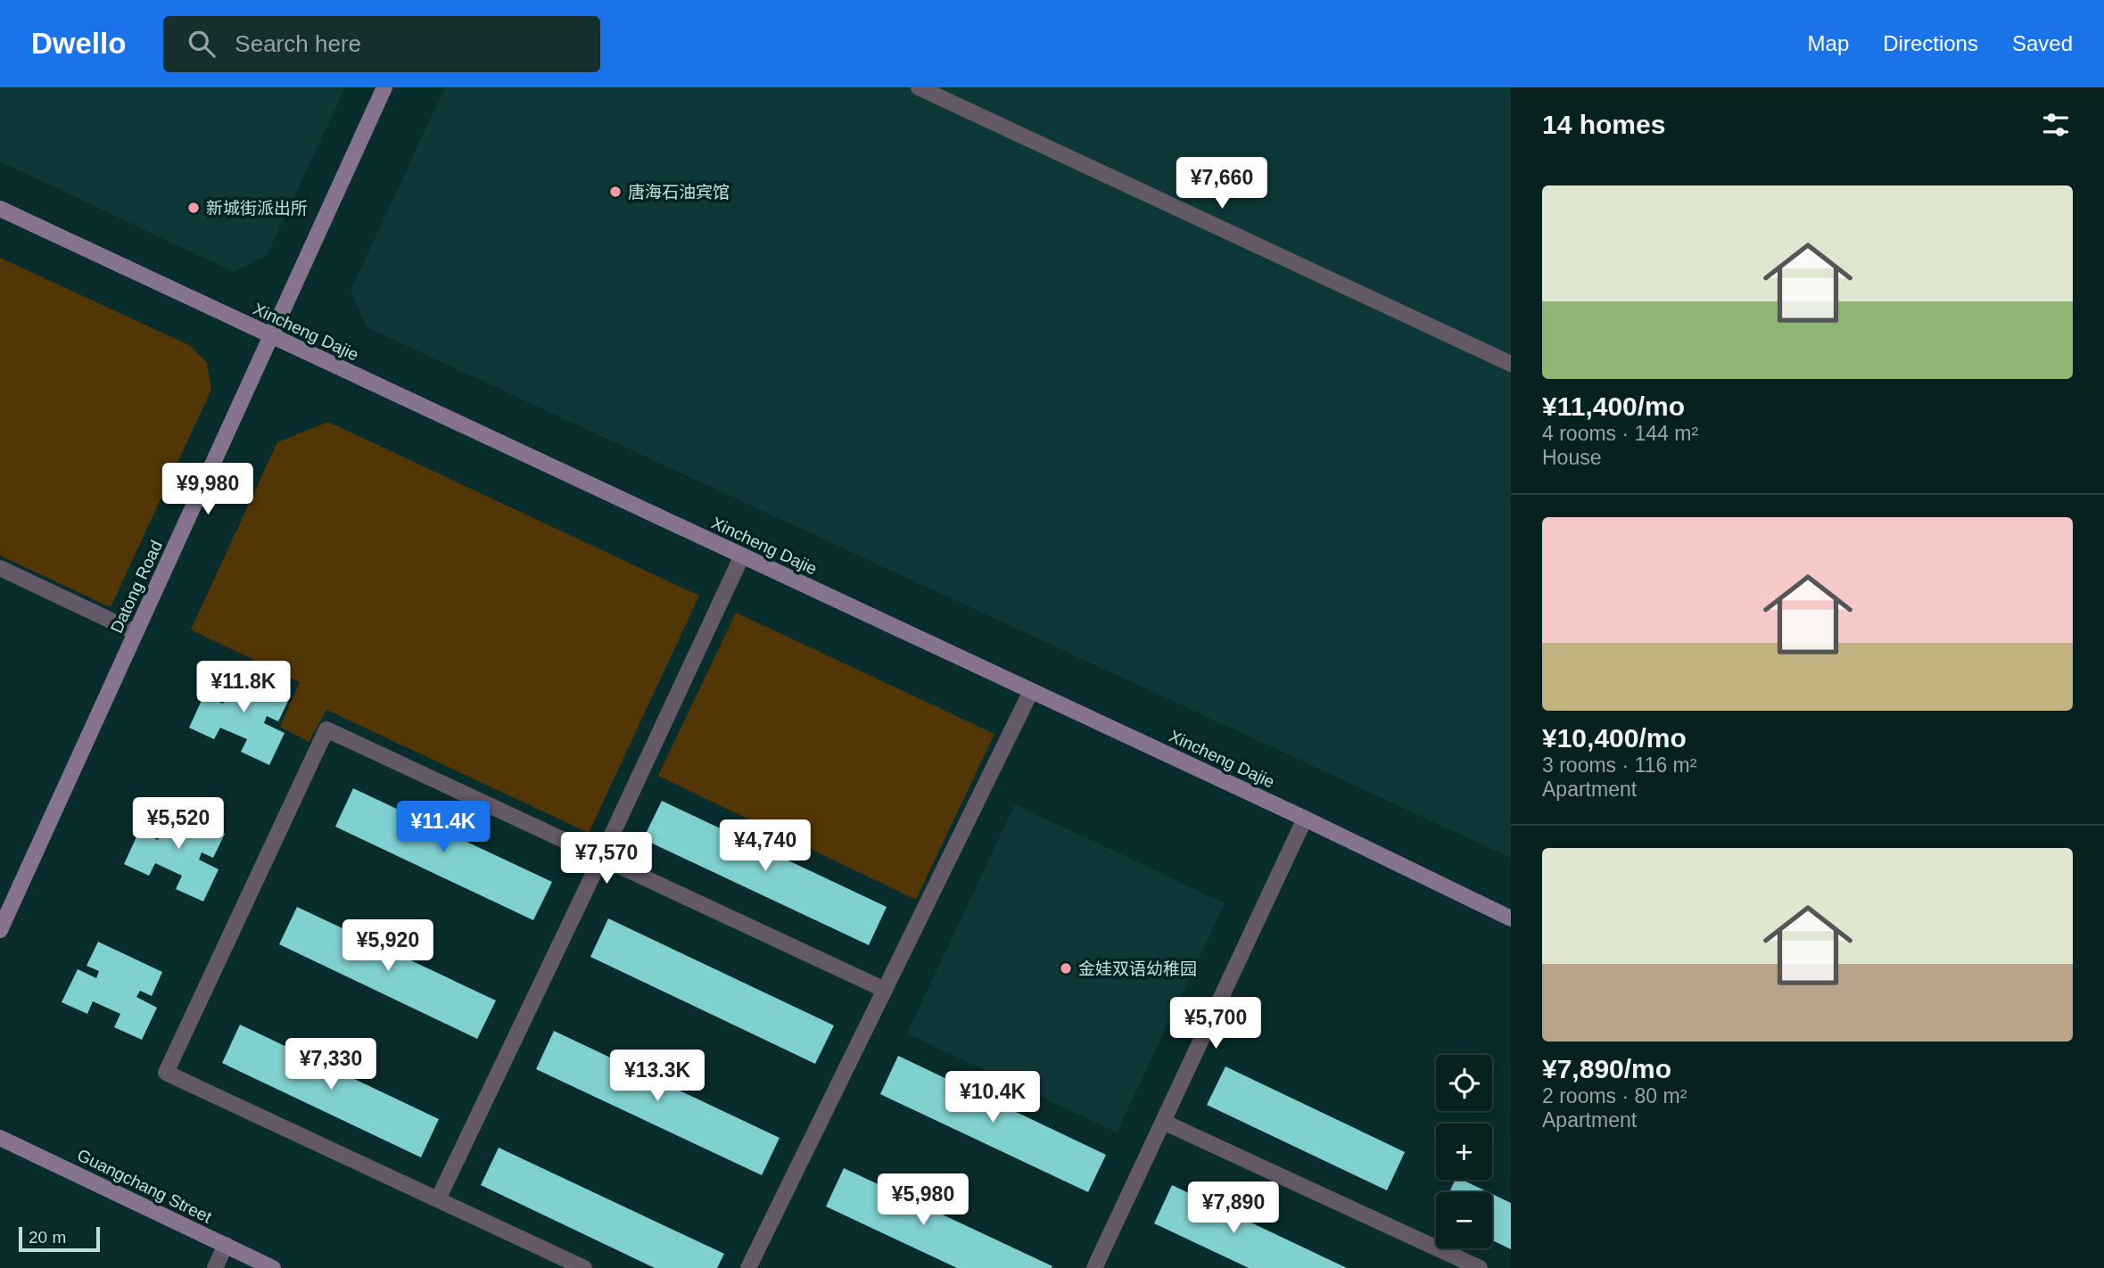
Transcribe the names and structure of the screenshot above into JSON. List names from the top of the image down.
{
  "streets": {
    "main road": ["Xincheng Dajie", "Datong Road", "Guangchang Street"]
  },
  "crossings": [
    ["Xincheng Dajie", "Datong Road"]
  ],
  "places": ["唐海石油宾馆", "新城街派出所", "金娃双语幼稚园"],
  "scale_bar": "20 m",
  "page": {
    "header": "Dwello",
    "search": "Search here",
    "nav": ["Map", "Directions", "Saved"],
    "heading": "14 homes",
    "price": [
      "¥7,660",
      "¥9,980",
      "¥11.8K",
      "¥5,520",
      "¥11.4K",
      "¥4,740",
      "¥7,570",
      "¥5,920",
      "¥5,700",
      "¥7,330",
      "¥13.3K",
      "¥10.4K",
      "¥5,980",
      "¥7,890"
    ],
    "list": [
      {
        "name": "¥11,400/mo",
        "note": "4 rooms · 144 m² · House"
      },
      {
        "name": "¥10,400/mo",
        "note": "3 rooms · 116 m² · Apartment"
      },
      {
        "name": "¥7,890/mo",
        "note": "2 rooms · 80 m² · Apartment"
      }
    ],
    "map_buttons": ["+", "−"],
    "scale": "20 m"
  }
}
